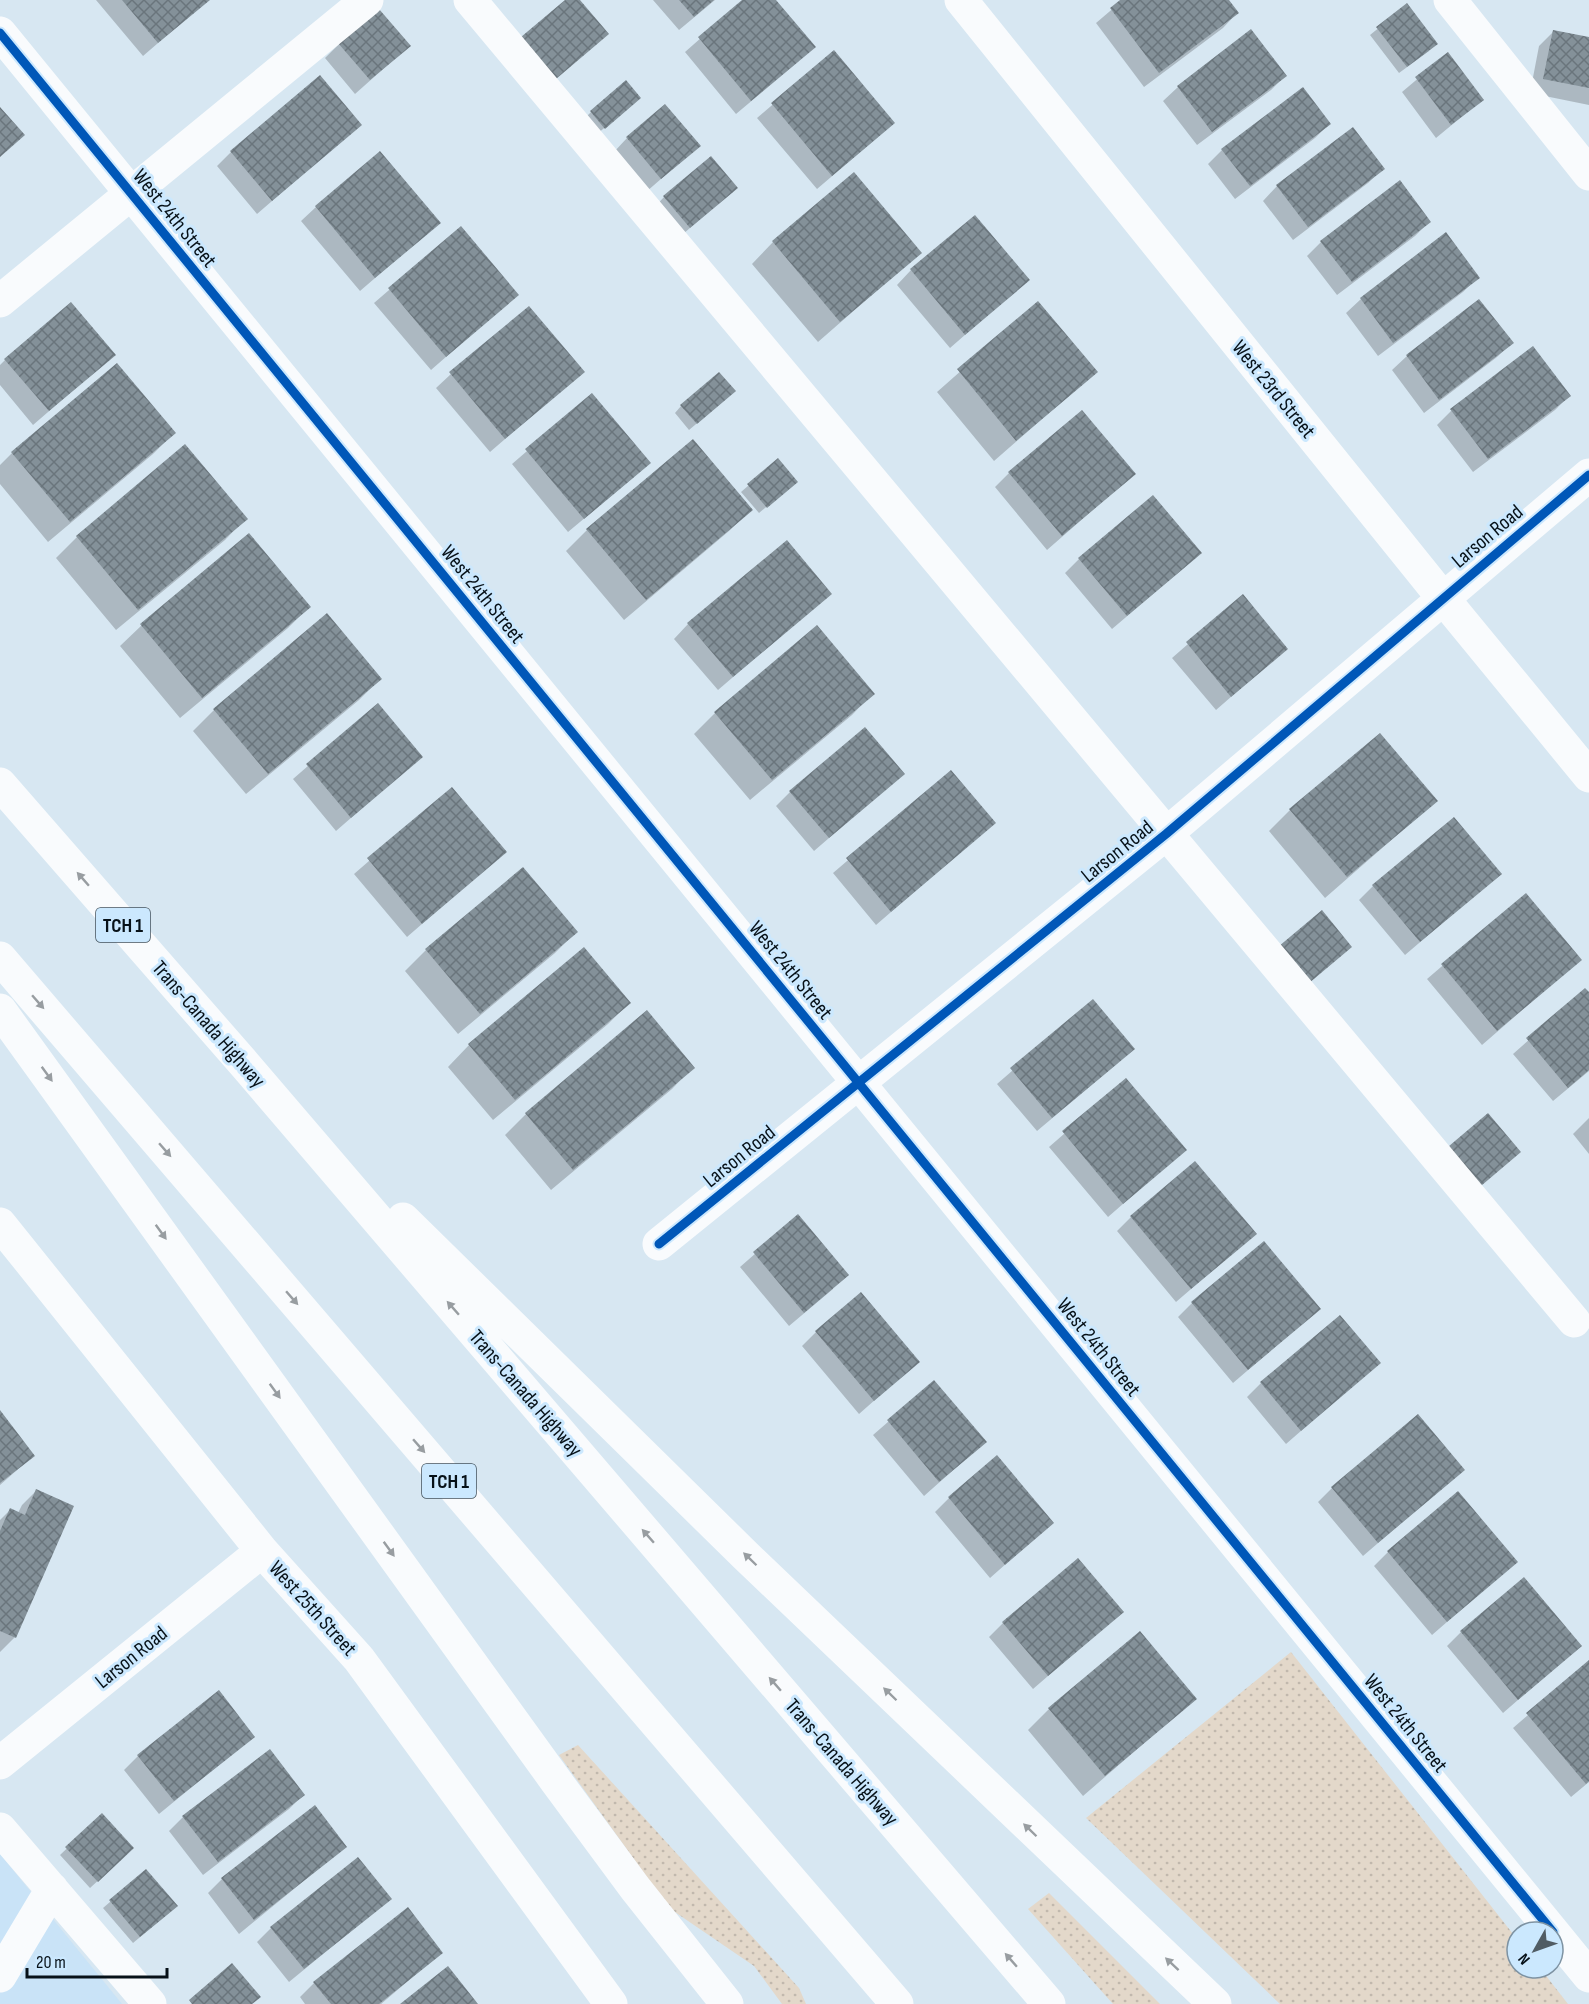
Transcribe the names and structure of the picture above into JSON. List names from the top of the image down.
{
  "streets": {
    "main road": [
      "West 24th Street",
      "West 23rd Street",
      "Larson Road",
      "TCH 1",
      "Trans-Canada Highway",
      "West 25th Street"
    ]
  },
  "crossings": [
    ["West 24th Street", "Larson Road"],
    ["West 23rd Street", "Larson Road"],
    ["Larson Road", "West 25th Street"]
  ],
  "scale_bar": "20 m",
  "north": "bottom left"
}
